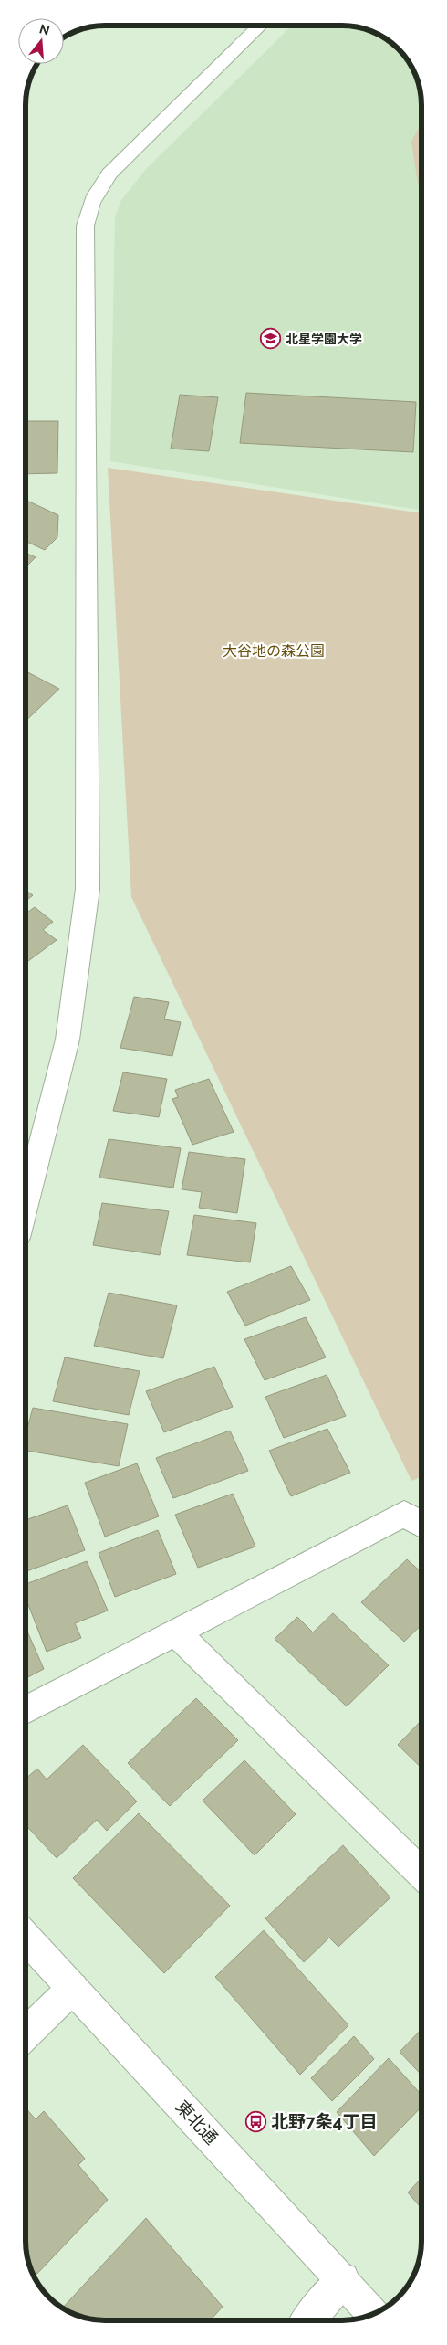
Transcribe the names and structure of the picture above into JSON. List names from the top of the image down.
{
  "streets": {
    "street": ["東北通"]
  },
  "parks": ["大谷地の森公園"],
  "places": {
    "school or university": ["北星学園大学"],
    "bus stop": ["北野7条4丁目"]
  },
  "north": "top"
}
